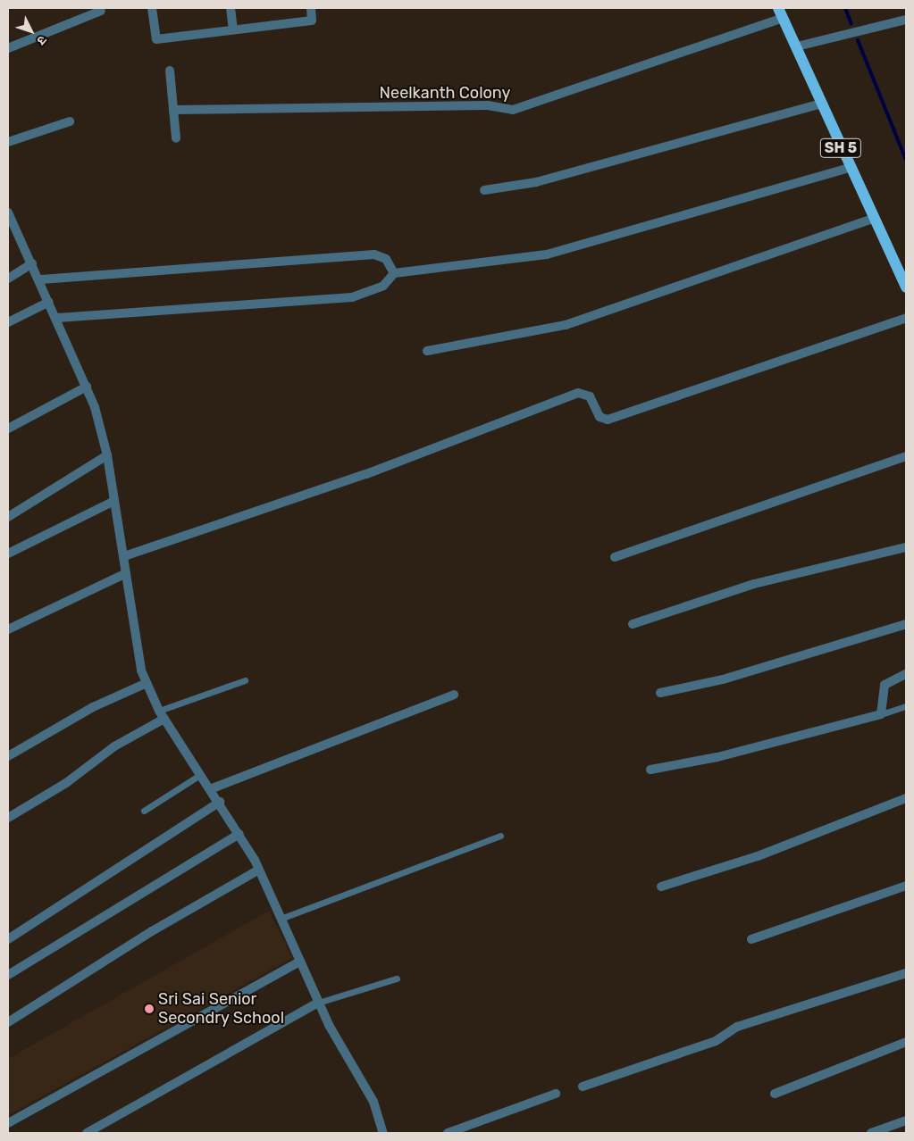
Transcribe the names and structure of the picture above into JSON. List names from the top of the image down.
{
  "streets": {
    "main road": ["SH 5"],
    "street": ["Neelkanth Colony"]
  },
  "crossings": [
    ["Neelkanth Colony", "SH 5"]
  ],
  "places": ["Sri Sai Senior Secondry School"],
  "north": "bottom right"
}
